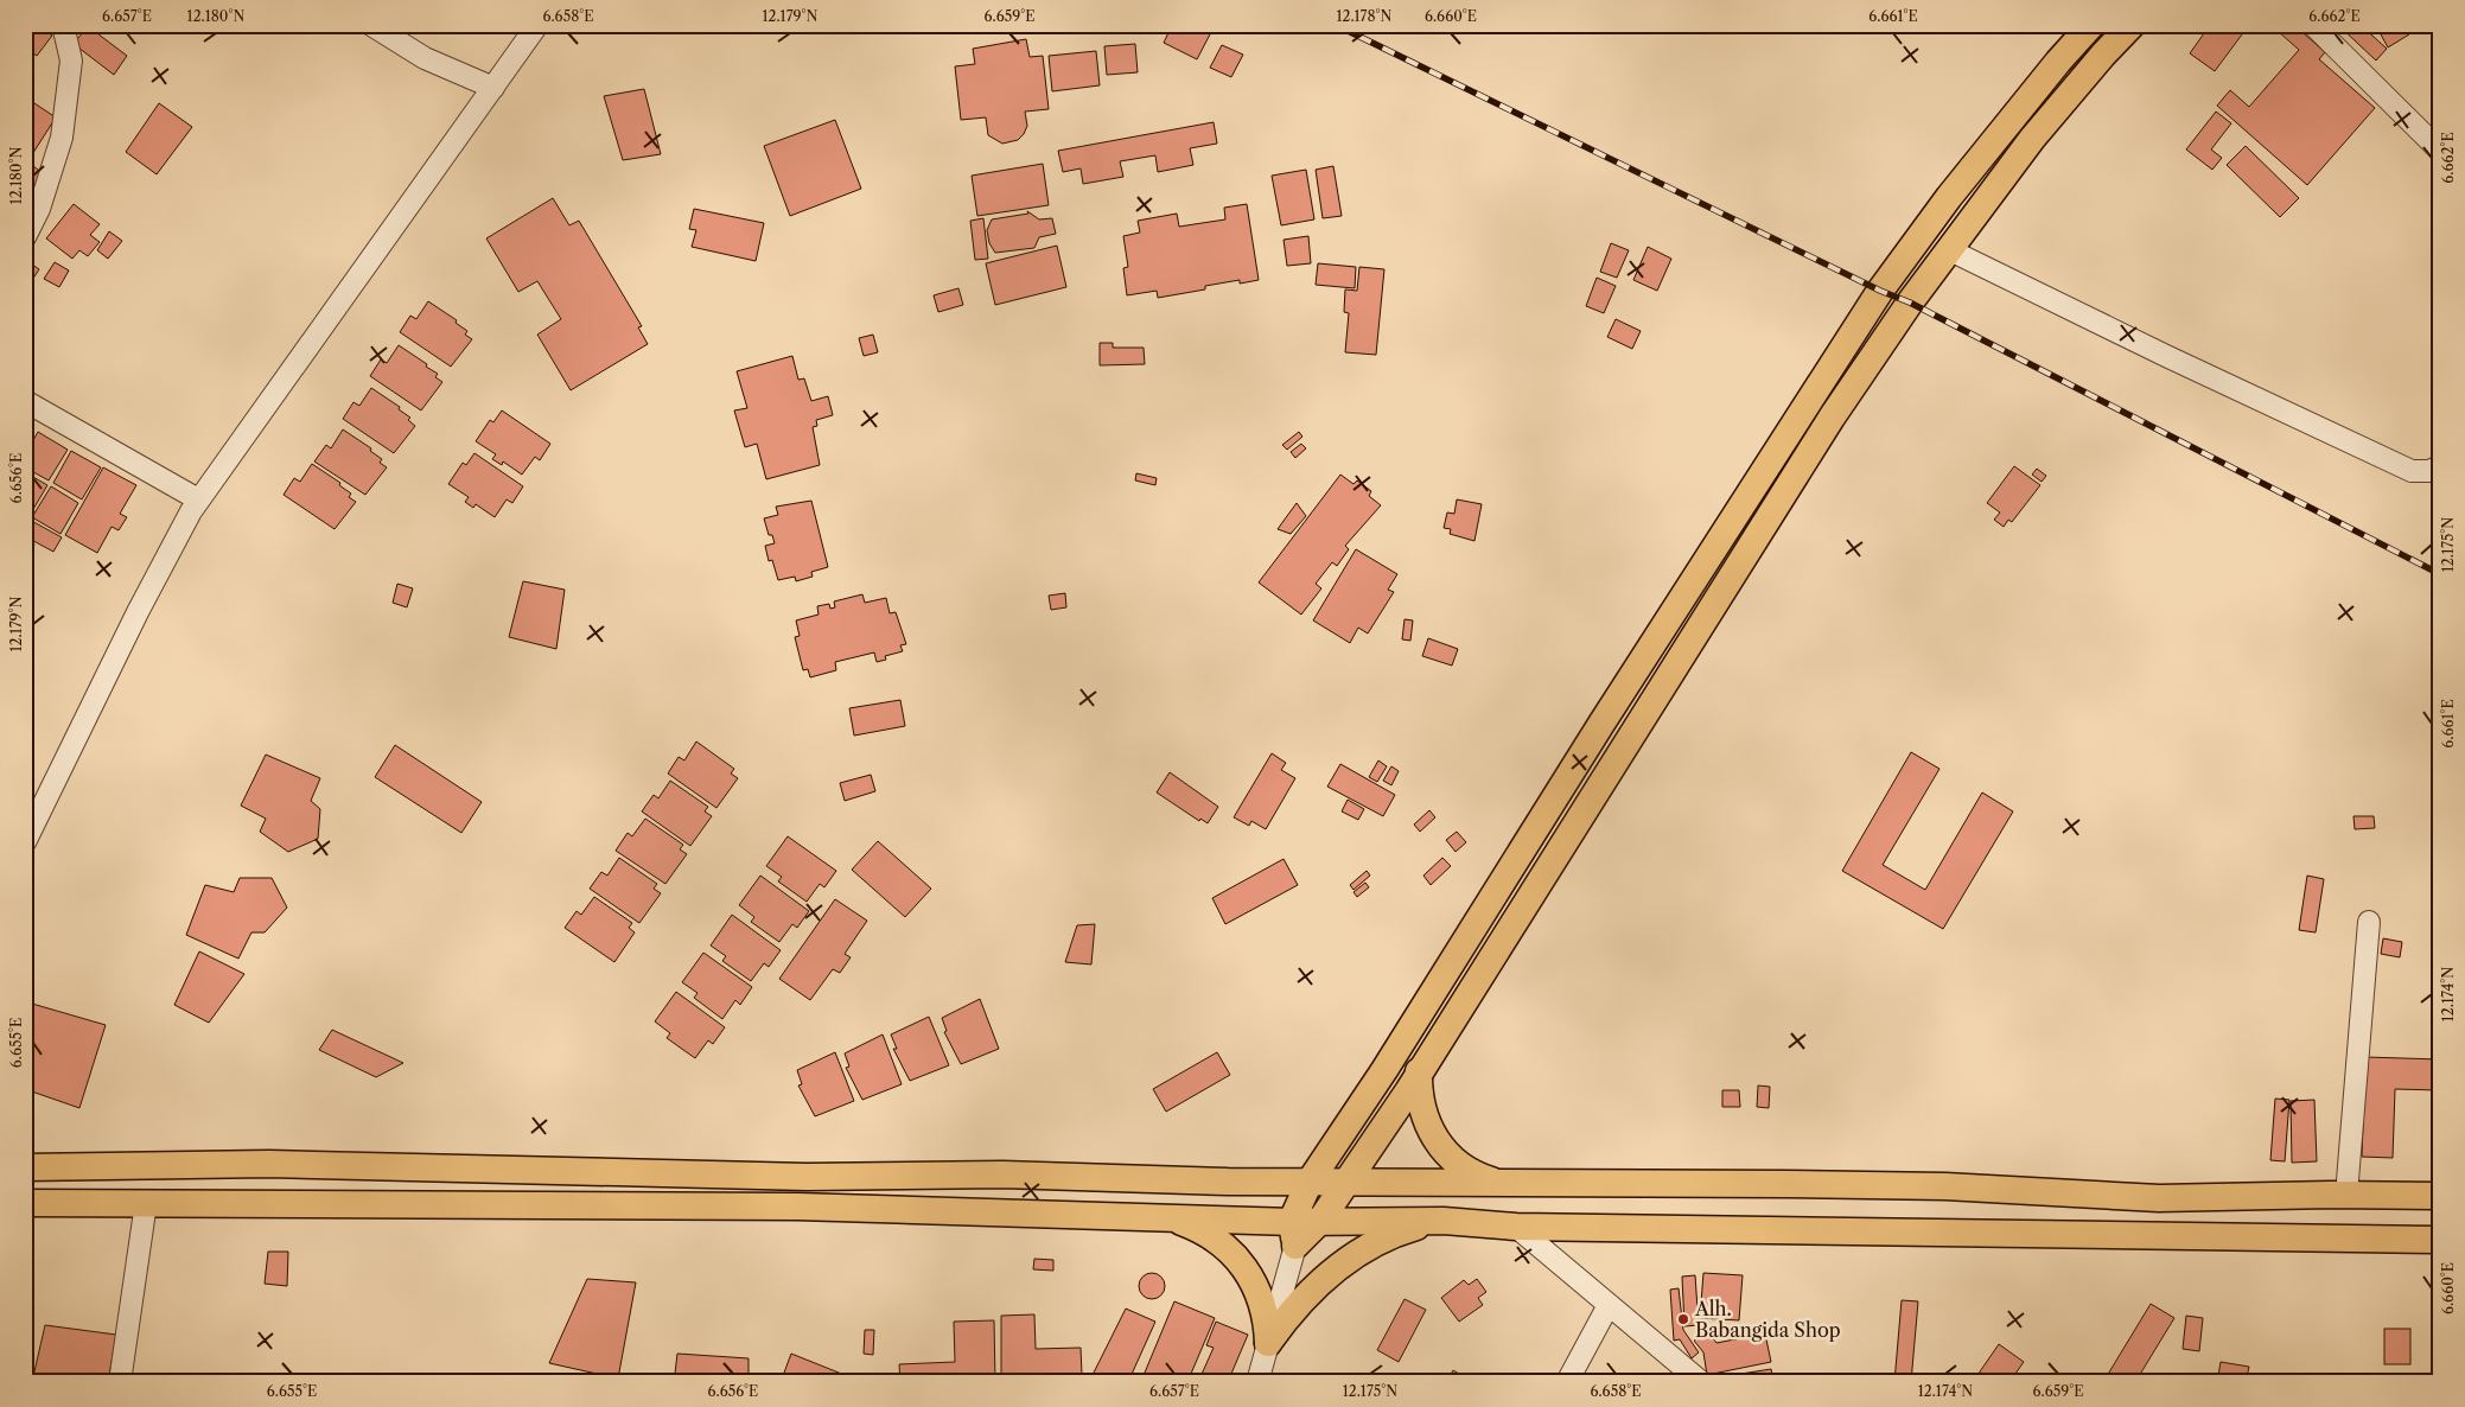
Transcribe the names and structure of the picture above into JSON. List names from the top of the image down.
{
  "places": ["Alh. Babangida Shop"],
  "coordinates": [
    "6.657°E",
    "12.180°N",
    "6.658°E",
    "12.179°N",
    "6.659°E",
    "12.178°N",
    "6.660°E",
    "6.661°E",
    "6.662°E",
    "6.656°E",
    "12.175°N",
    "12.174°N",
    "6.655°E"
  ]
}
